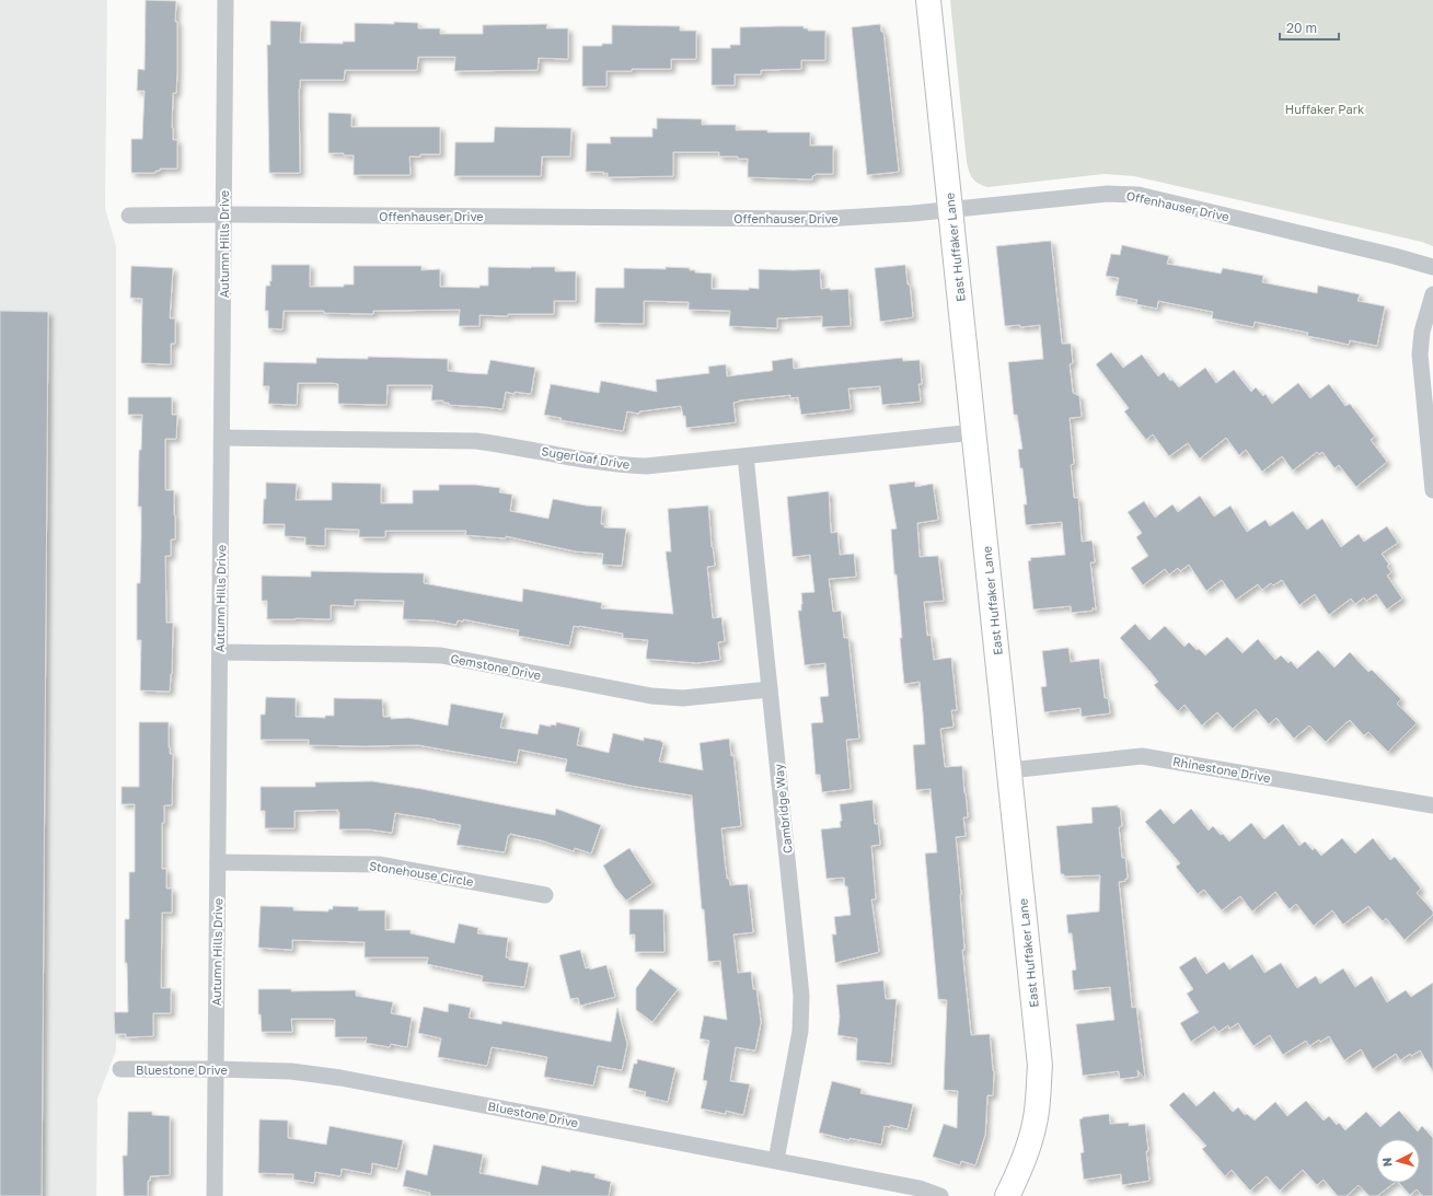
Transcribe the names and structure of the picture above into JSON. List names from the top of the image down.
{
  "streets": {
    "street": [
      "Offenhauser Drive",
      "Autumn Hills Drive",
      "East Huffaker Lane",
      "Sugerloaf Drive",
      "Gemstone Drive",
      "Rhinestone Drive",
      "Cambridge Way",
      "Stonehouse Circle",
      "Bluestone Drive"
    ]
  },
  "crossings": [
    ["Offenhauser Drive", "Autumn Hills Drive"],
    ["Offenhauser Drive", "East Huffaker Lane"],
    ["Autumn Hills Drive", "Sugerloaf Drive"],
    ["Autumn Hills Drive", "Gemstone Drive"],
    ["Autumn Hills Drive", "Stonehouse Circle"],
    ["Autumn Hills Drive", "Bluestone Drive"],
    ["East Huffaker Lane", "Sugerloaf Drive"],
    ["East Huffaker Lane", "Rhinestone Drive"],
    ["Sugerloaf Drive", "Cambridge Way"],
    ["Gemstone Drive", "Cambridge Way"],
    ["Cambridge Way", "Bluestone Drive"]
  ],
  "parks": ["Huffaker Park"],
  "scale_bar": "20 m",
  "north": "left"
}
